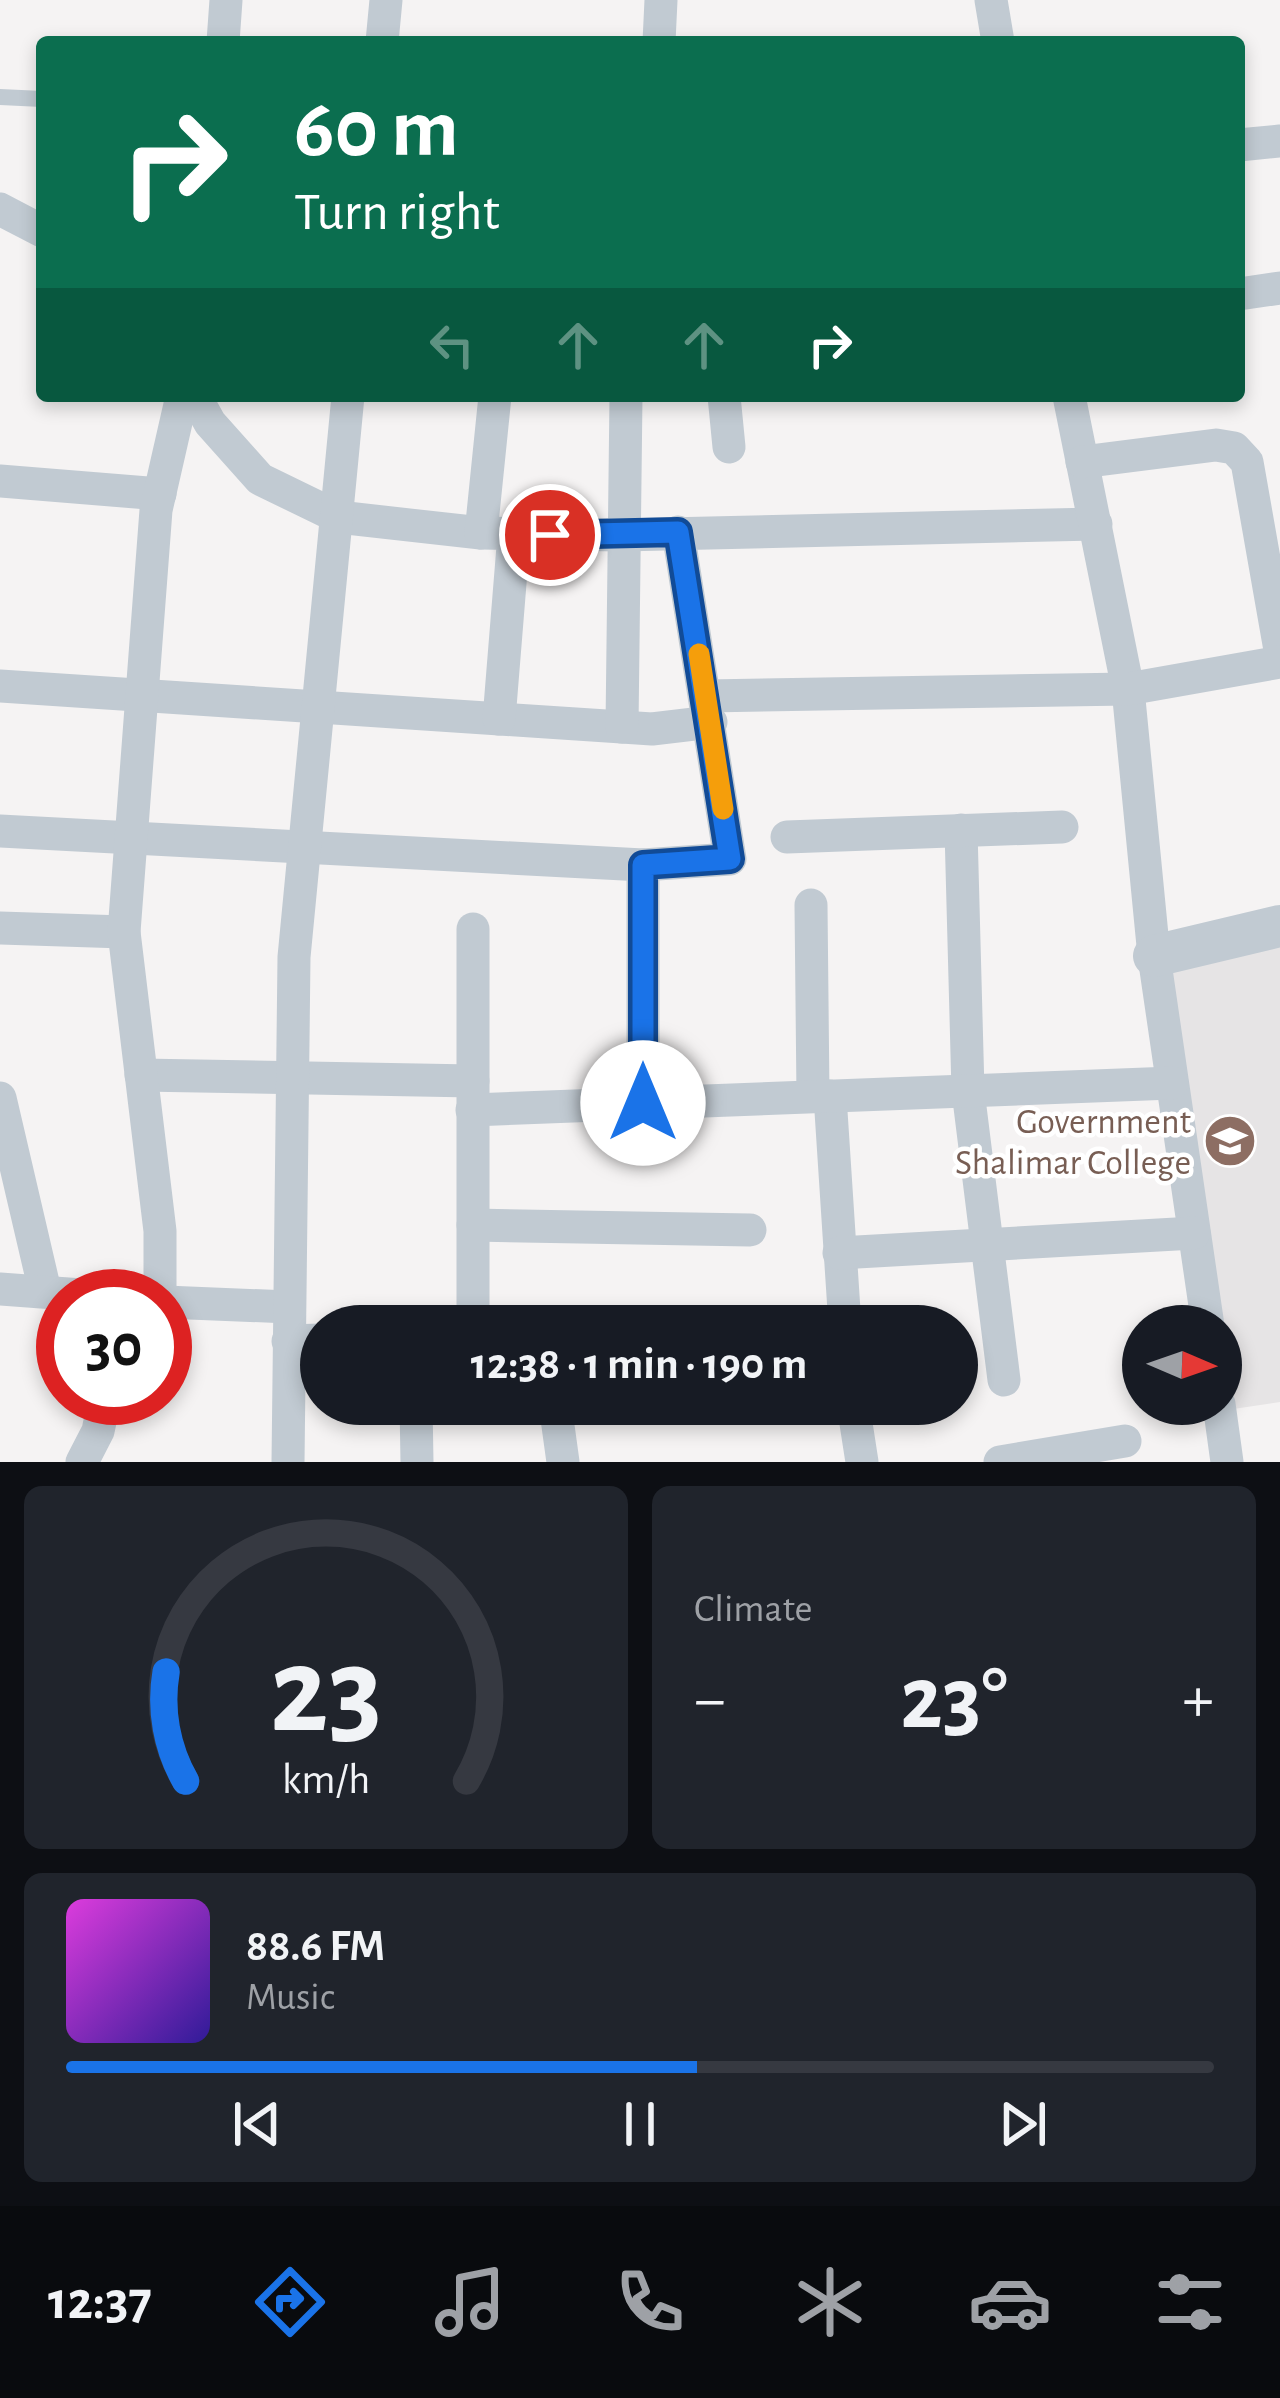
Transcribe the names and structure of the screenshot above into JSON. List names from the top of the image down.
{
  "places": {
    "school or university": ["Government Shalimar College"]
  },
  "north": "right",
  "page": {
    "turn": ["60 m", "Turn right"],
    "limit": "30",
    "trip": "12:38 · 1 min · 190 m",
    "tile": "Climate",
    "heat": ["−", "23°", "+"],
    "song": ["88.6 FM", "Music"],
    "tabs": "12:37",
    "gauge": ["23", "km/h"]
  }
}
